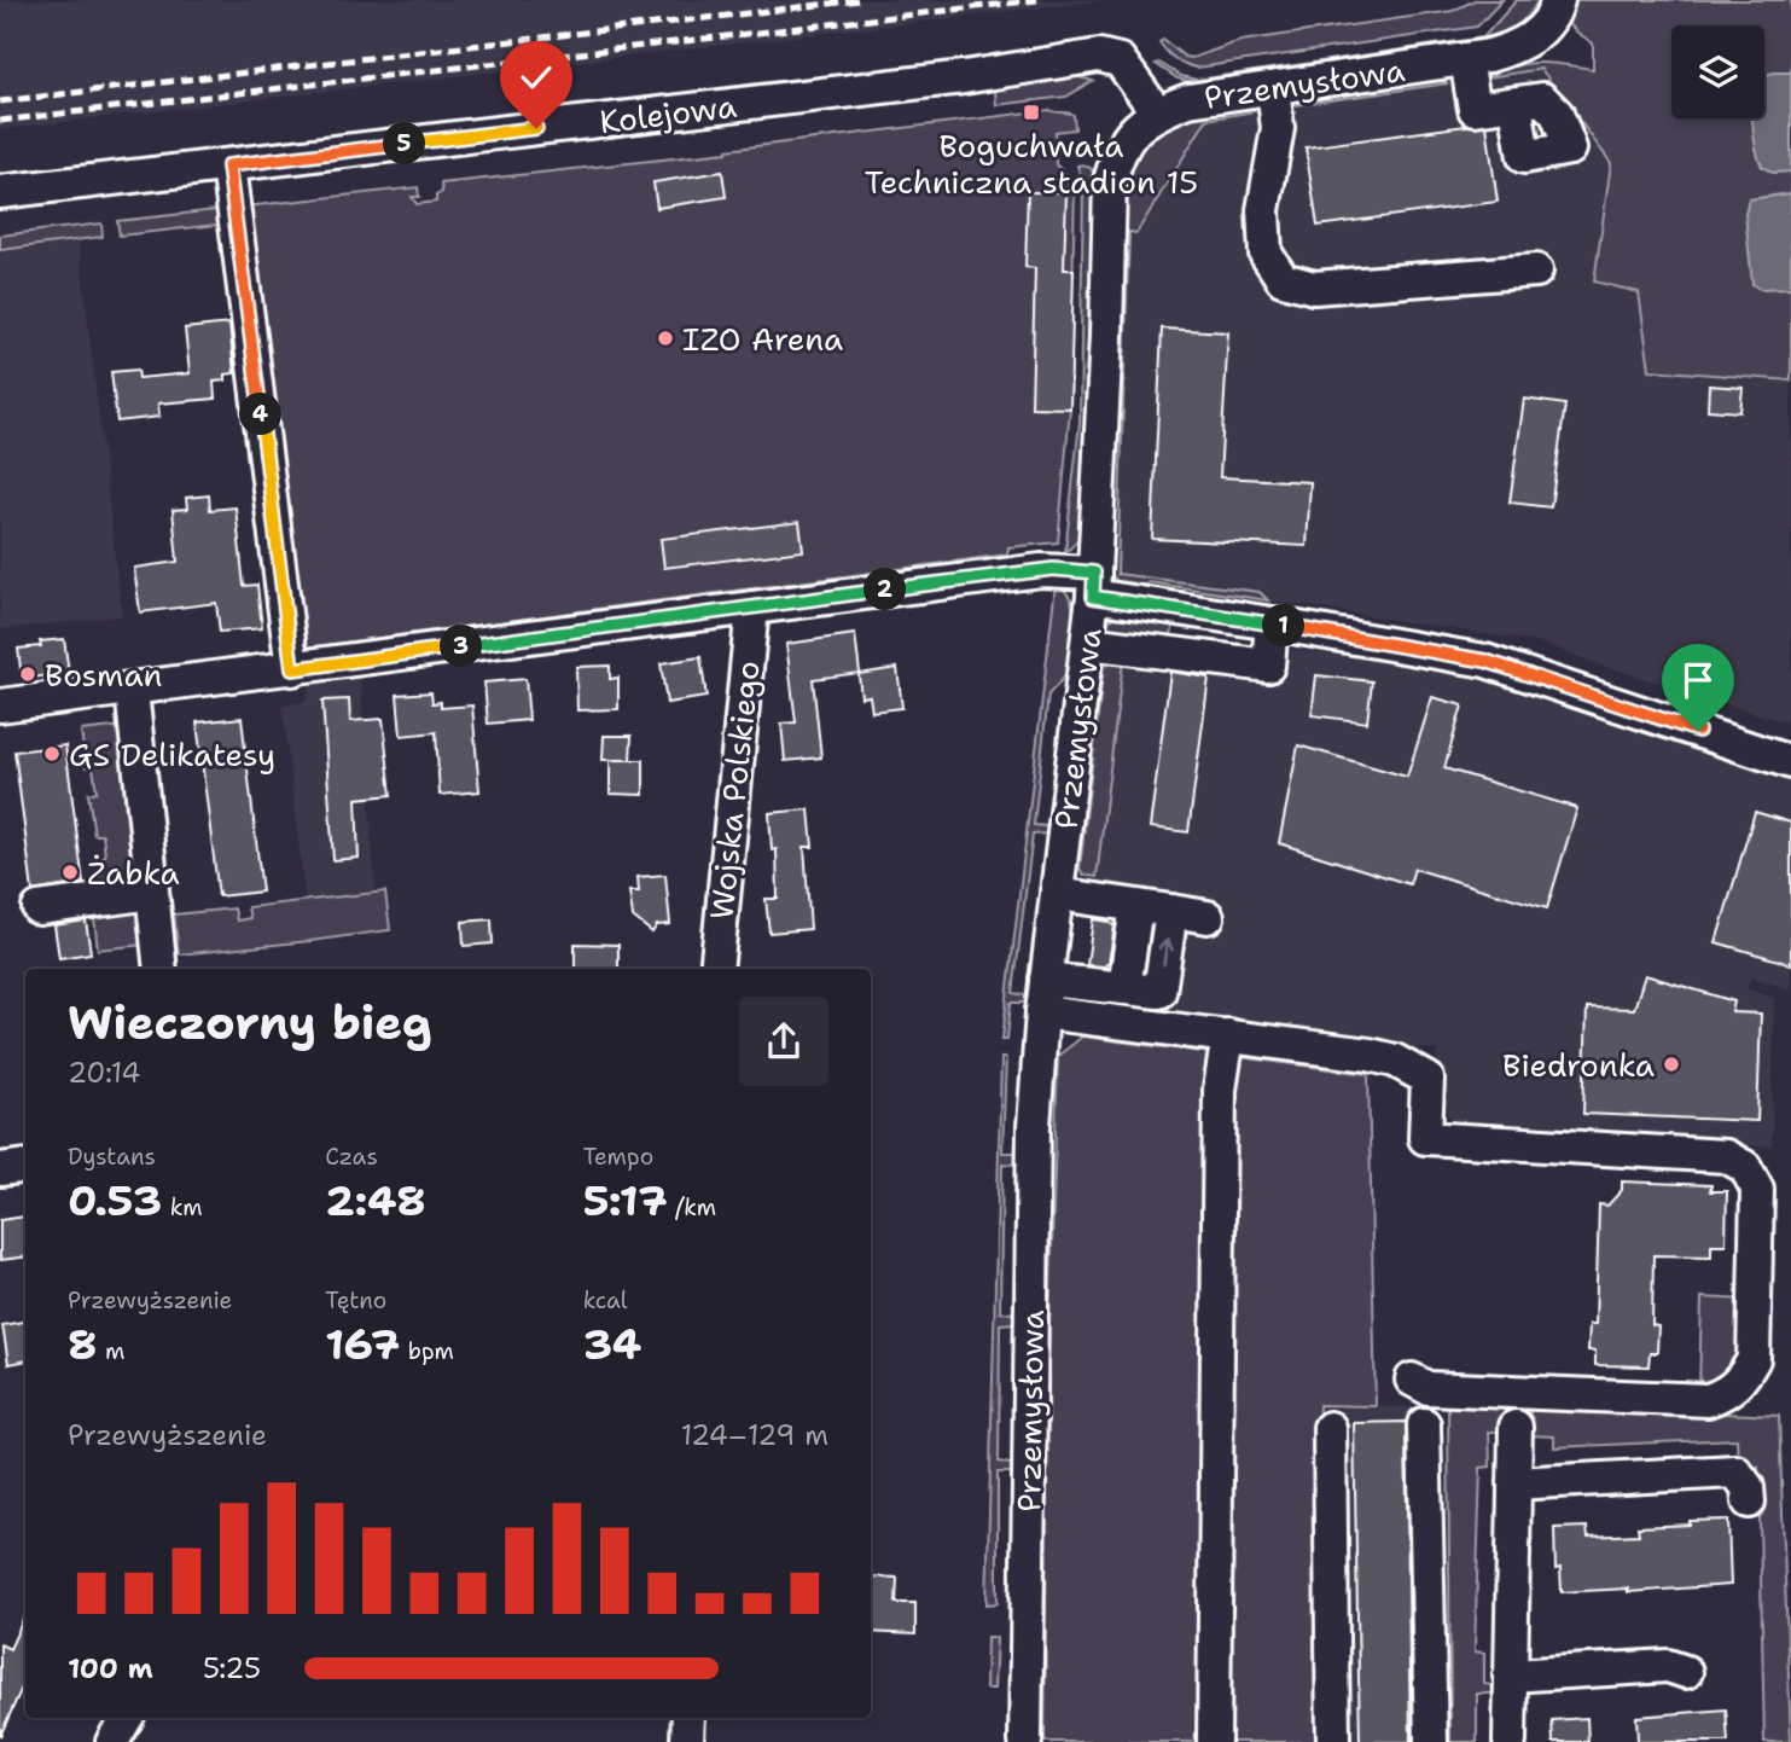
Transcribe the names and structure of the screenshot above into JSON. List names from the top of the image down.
{
  "streets": {
    "street": ["Przemysłowa", "Kolejowa", "Wojska Polskiego"]
  },
  "crossings": [
    ["Przemysłowa", "Kolejowa"]
  ],
  "places": {
    "transit": ["Boguchwała Techniczna stadion 15"],
    "other": [
      "IZO Arena",
      "Bosman",
      "GS Delikatesy",
      "Żabka",
      "Biedronka"
    ]
  },
  "page": {
    "pins": [
      "5",
      "4",
      "2",
      "1",
      "3"
    ],
    "heading": ["Wieczorny bieg", "20:14"],
    "stats": [
      ["Dystans", "0.53 km"],
      ["Czas", "2:48"],
      ["Tempo", "5:17 /km"],
      ["Przewyższenie", "8 m"],
      ["Tętno", "167 bpm"],
      ["kcal", "34"]
    ],
    "chart": ["Przewyższenie", "124–129 m"],
    "list": [
      {
        "name": "100 m",
        "note": "5:25"
      }
    ]
  }
}
